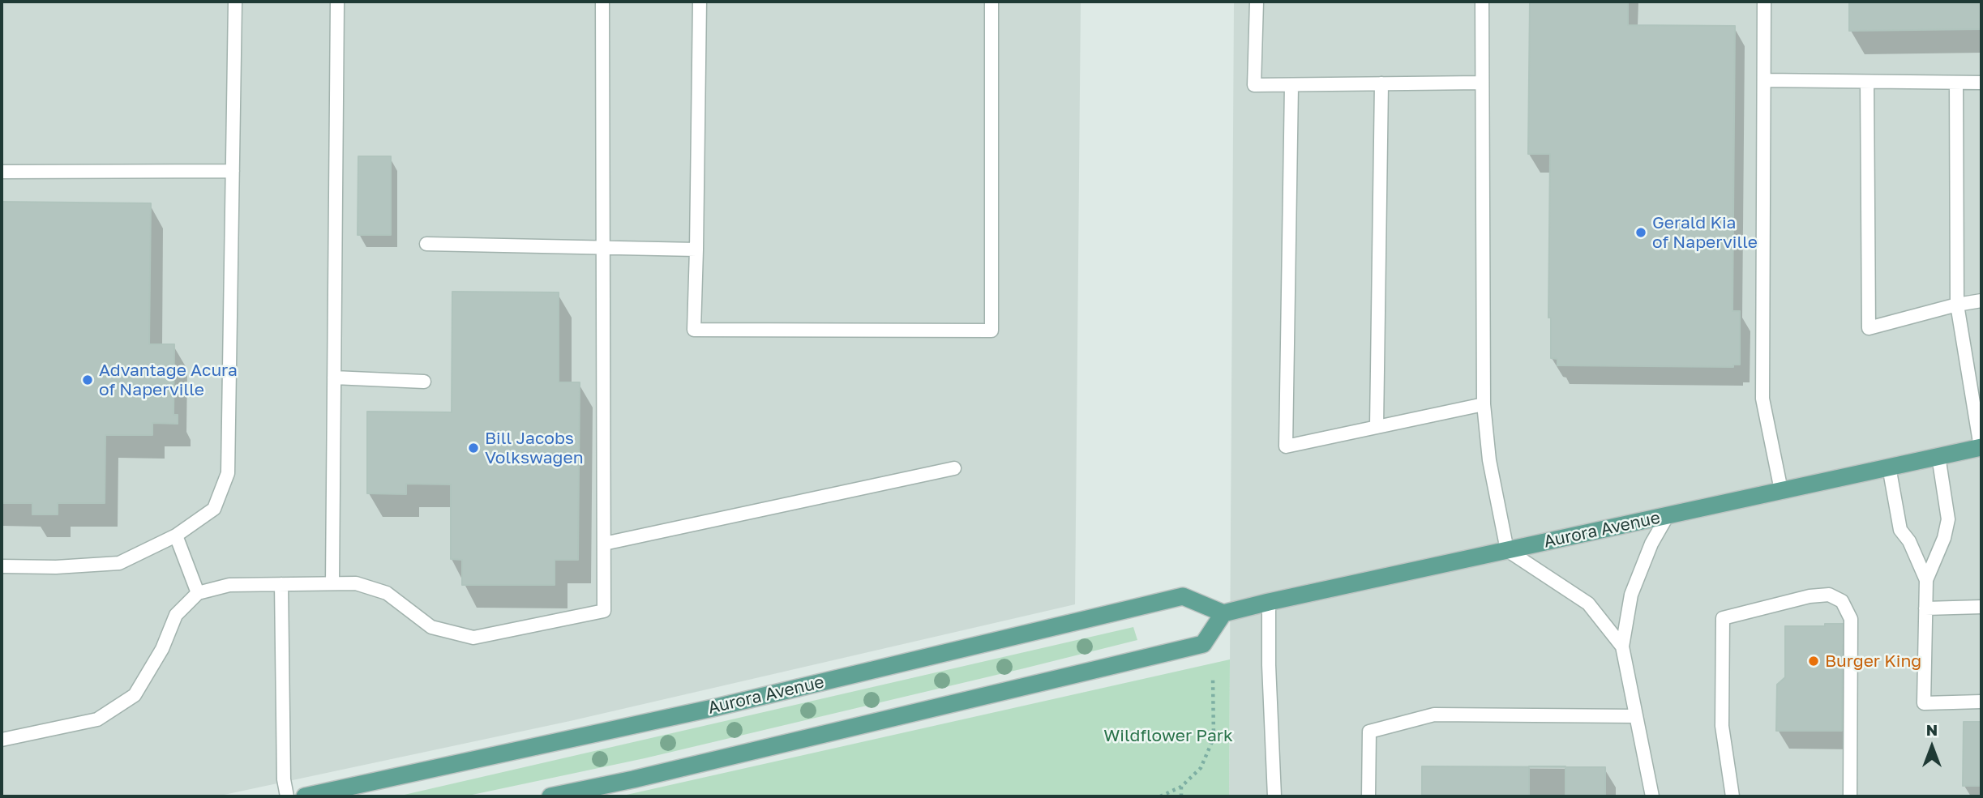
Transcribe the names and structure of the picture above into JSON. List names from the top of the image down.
{
  "streets": {
    "main road": ["Aurora Avenue"]
  },
  "parks": ["Wildflower Park"],
  "places": [
    "Gerald Kia of Naperville",
    "Advantage Acura of Naperville",
    "Bill Jacobs Volkswagen",
    "Burger King"
  ],
  "north": "top"
}
